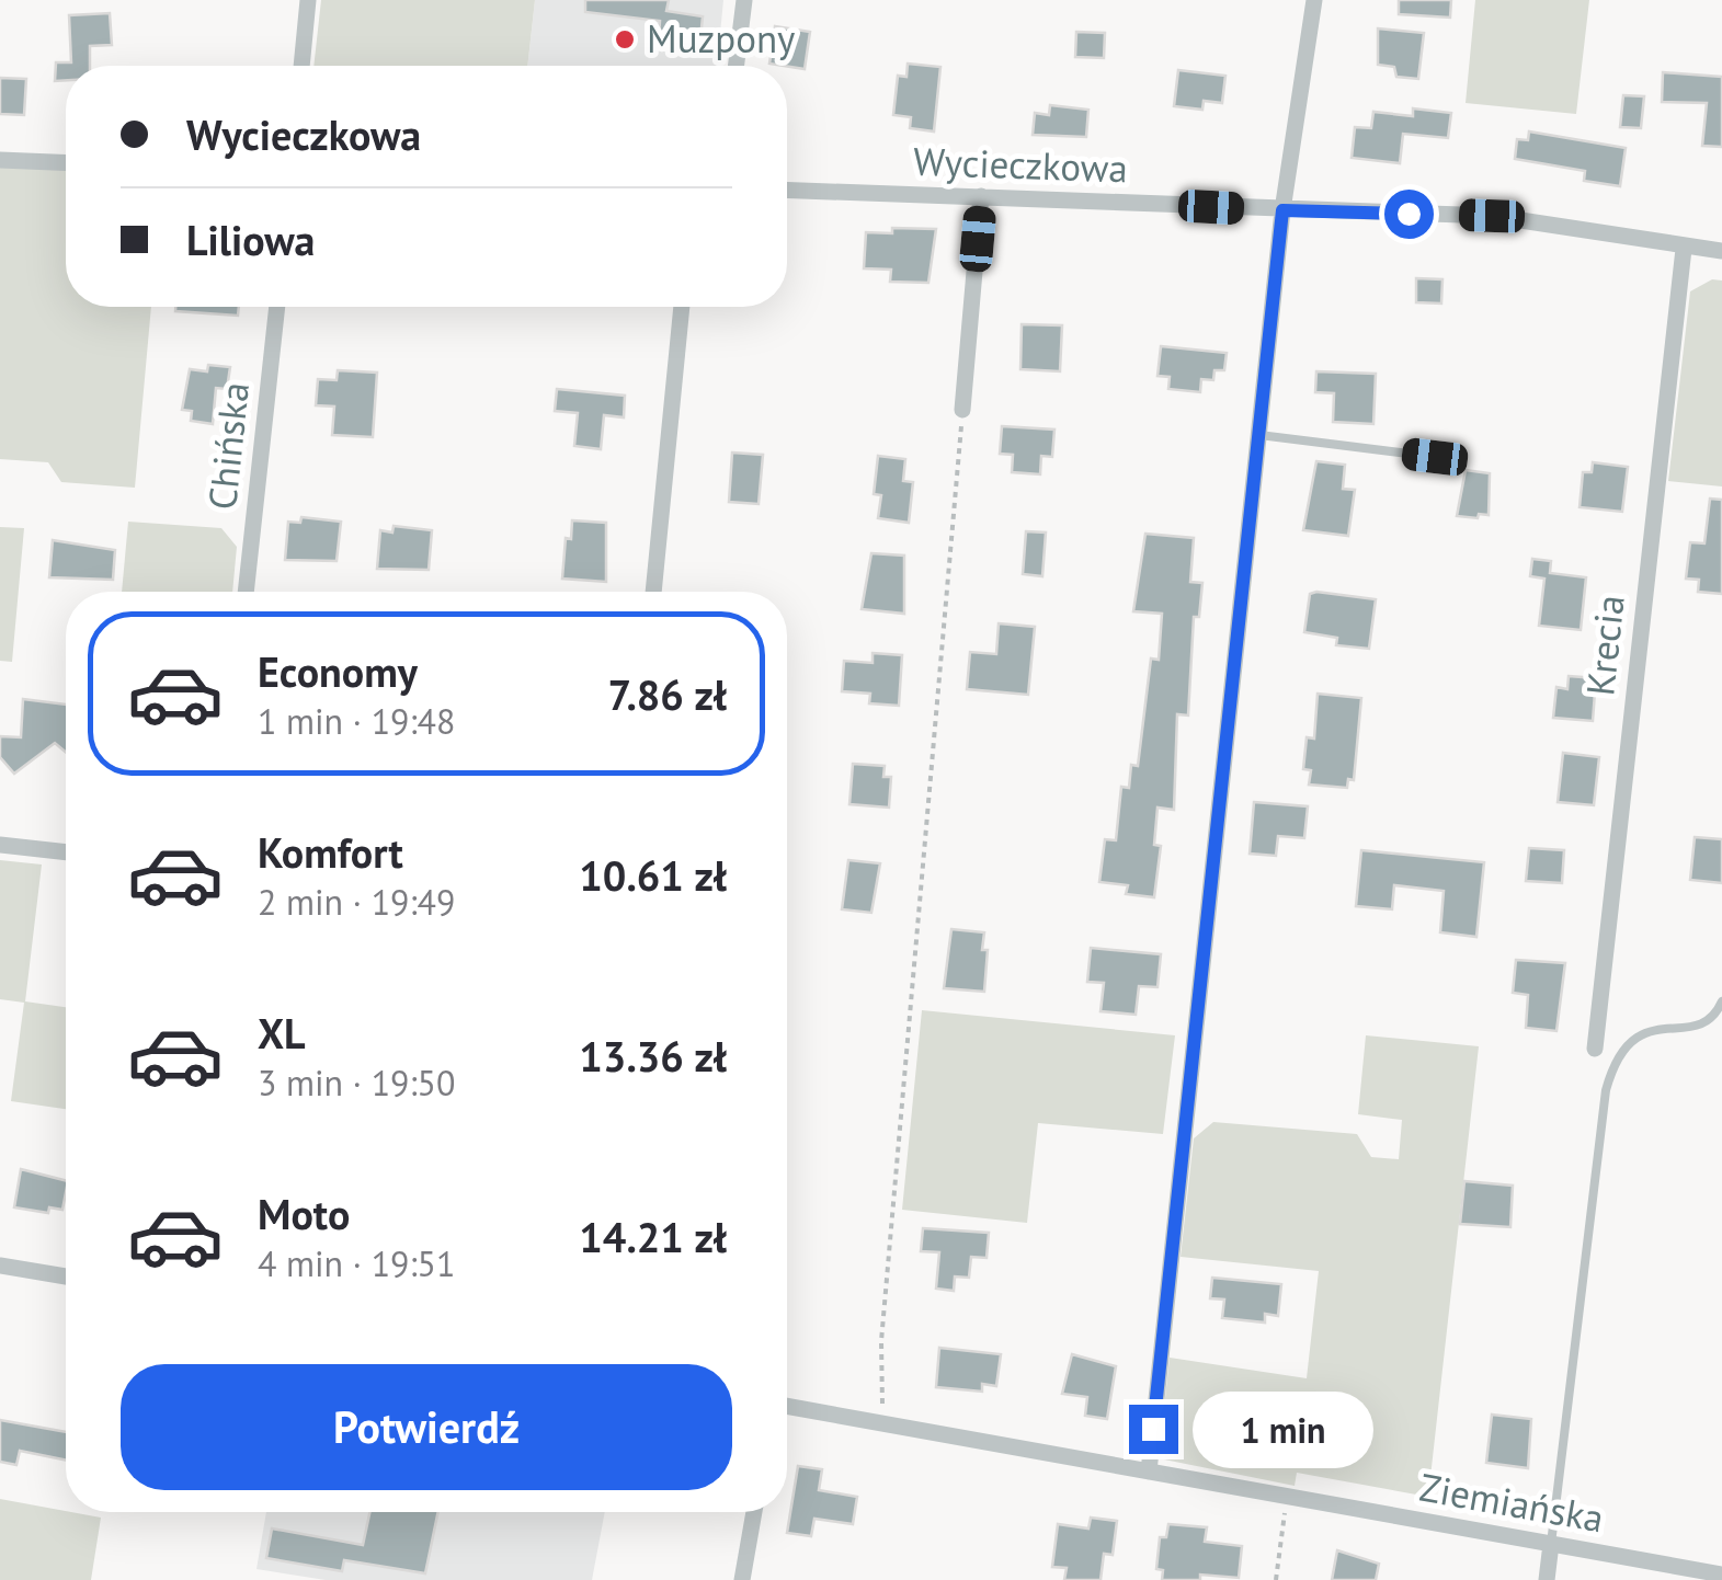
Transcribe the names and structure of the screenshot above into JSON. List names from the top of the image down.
{
  "streets": {
    "street": [
      "Wycieczkowa",
      "Chińska",
      "Krecia",
      "Ziemiańska"
    ]
  },
  "crossings": [
    ["Wycieczkowa", "Krecia"]
  ],
  "places": ["Muzpony"],
  "page": {
    "banner": ["Wycieczkowa", "Liliowa"],
    "list": [
      {
        "name": "Economy",
        "note": "1 min · 19:48",
        "value": "7.86 zł"
      },
      {
        "name": "Komfort",
        "note": "2 min · 19:49",
        "value": "10.61 zł"
      },
      {
        "name": "XL",
        "note": "3 min · 19:50",
        "value": "13.36 zł"
      },
      {
        "name": "Moto",
        "note": "4 min · 19:51",
        "value": "14.21 zł"
      }
    ],
    "buttons": "Potwierdź",
    "bubble": "1 min"
  }
}
